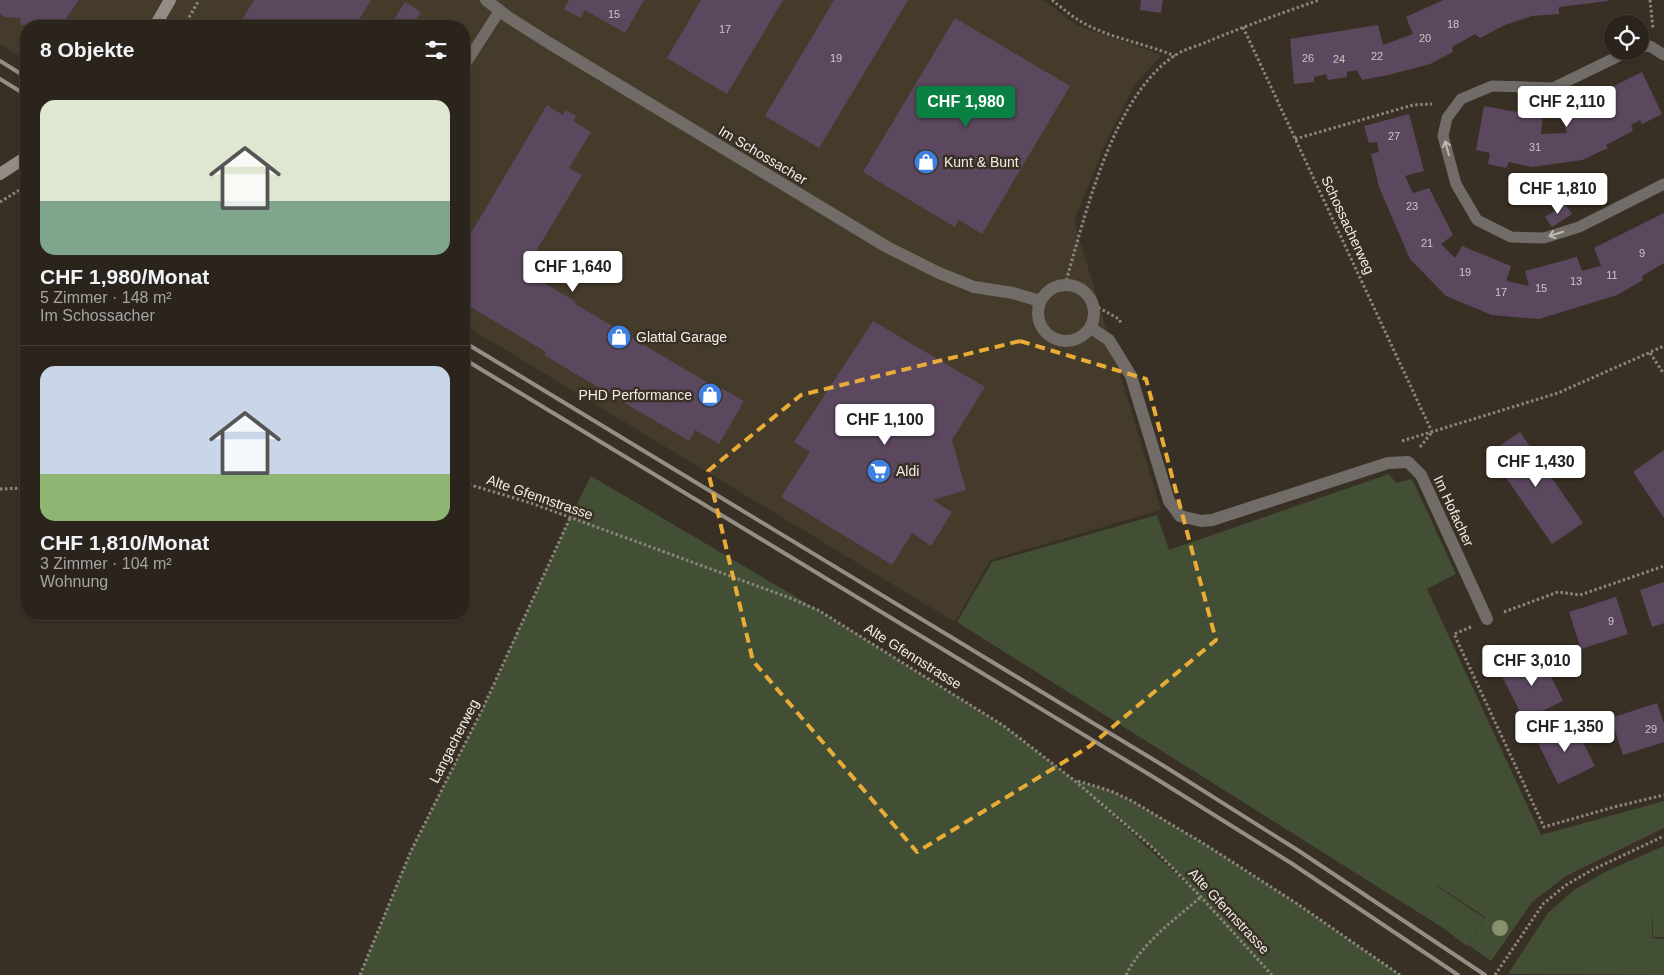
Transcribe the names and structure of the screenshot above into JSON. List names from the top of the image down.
{
  "streets": {
    "street": ["Im Schossacher", "Im Hofacher"],
    "path": ["Schossacherweg", "Alte Gfennstrasse", "Langacherweg"]
  },
  "crossings": [
    ["Im Schossacher", "Im Hofacher"],
    ["Alte Gfennstrasse", "Langacherweg"]
  ],
  "places": {
    "shop": ["Kunt & Bunt", "Glattal Garage", "PHD Performance"],
    "supermarket": ["Aldi"]
  },
  "house_numbers": [
    "15",
    "18",
    "17",
    "20",
    "22",
    "19",
    "26",
    "24",
    "27",
    "31",
    "23",
    "21",
    "9",
    "19",
    "11",
    "13",
    "15",
    "17",
    "9",
    "29"
  ],
  "page": {
    "heading": "8 Objekte",
    "list": [
      {
        "name": "CHF 1,980/Monat",
        "note": "5 Zimmer · 148 m² · Im Schossacher"
      },
      {
        "name": "CHF 1,810/Monat",
        "note": "3 Zimmer · 104 m² · Wohnung"
      }
    ],
    "price": [
      "CHF 1,980",
      "CHF 2,110",
      "CHF 1,810",
      "CHF 1,640",
      "CHF 1,100",
      "CHF 1,430",
      "CHF 3,010",
      "CHF 1,350"
    ]
  }
}
